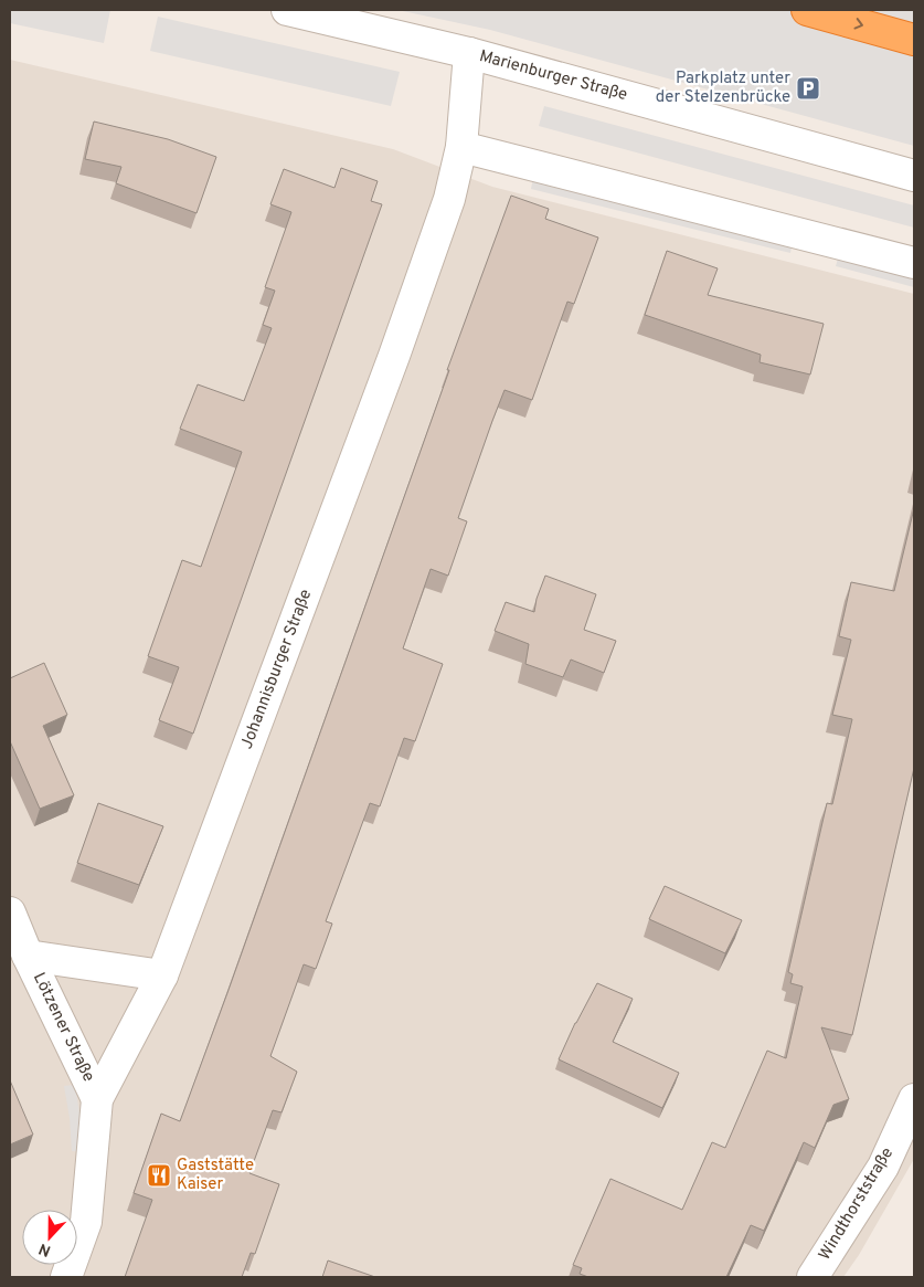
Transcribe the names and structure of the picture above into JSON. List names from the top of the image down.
{
  "streets": {
    "street": [
      "Marienburger Straße",
      "Johannisburger Straße",
      "Lötzener Straße",
      "Windthorststraße"
    ]
  },
  "crossings": [
    ["Marienburger Straße", "Johannisburger Straße"],
    ["Johannisburger Straße", "Lötzener Straße"]
  ],
  "places": {
    "parking": ["Parkplatz unter der Stelzenbrücke"],
    "restaurant": ["Gaststätte Kaiser"]
  },
  "north": "bottom"
}
